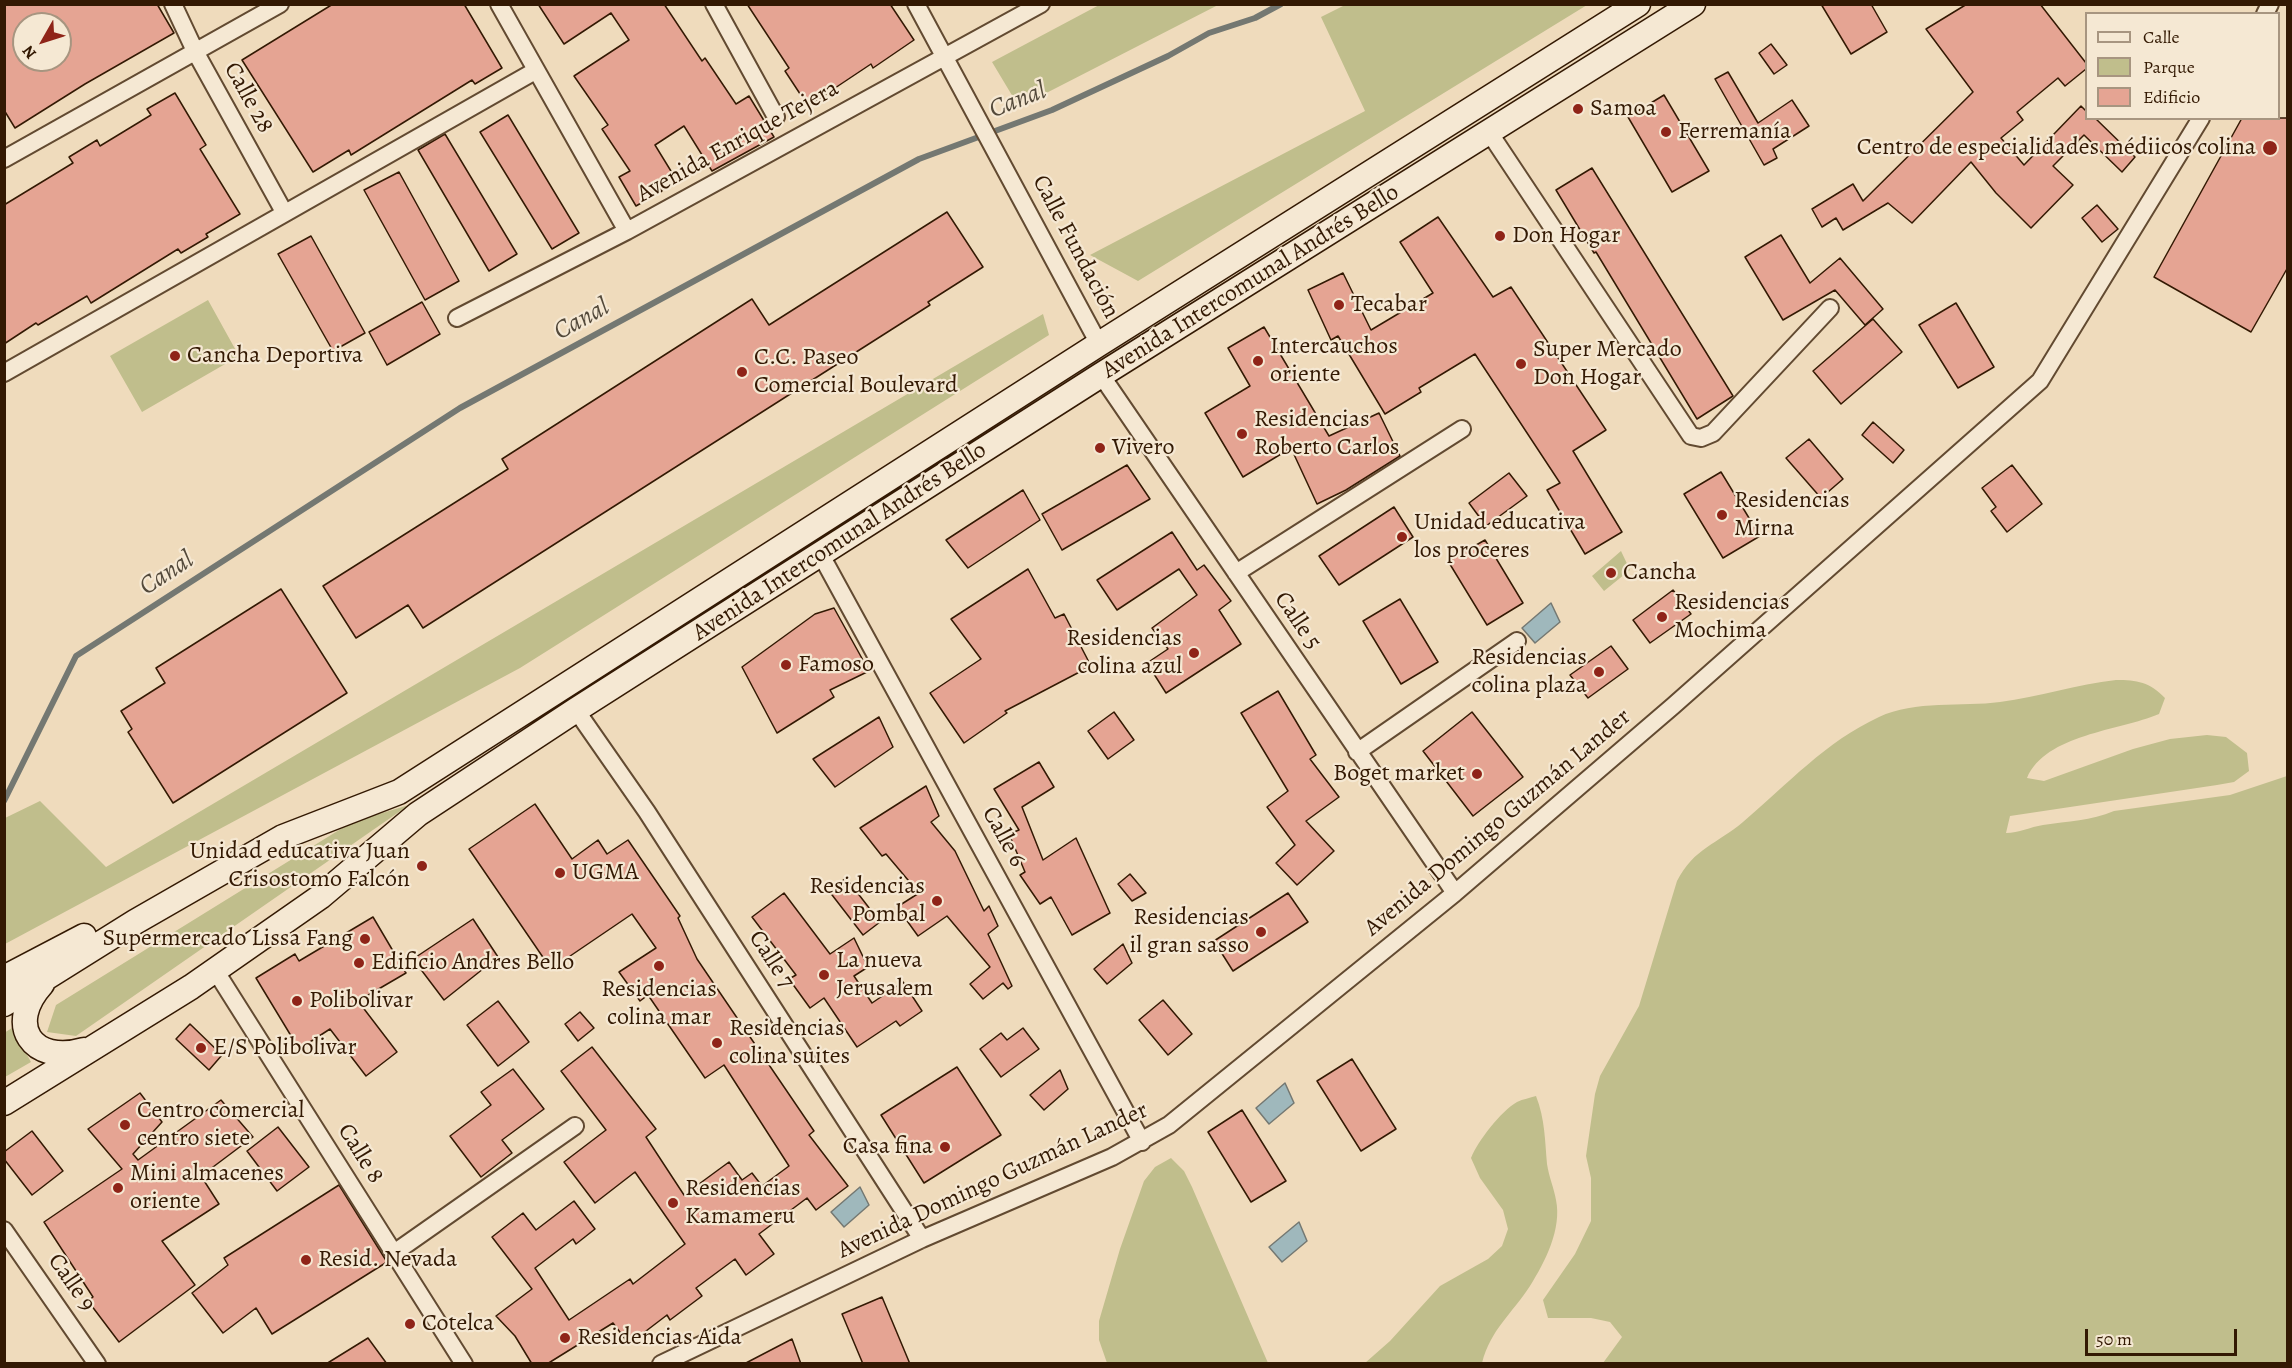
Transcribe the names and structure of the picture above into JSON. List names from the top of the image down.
{
  "streets": {
    "main road": ["Avenida Intercomunal Andrés Bello"],
    "street": [
      "Calle 28",
      "Avenida Enrique Tejera",
      "Calle Fundación",
      "Calle 5",
      "Avenida Domingo Guzmán Lander",
      "Calle 6",
      "Calle 7",
      "Calle 8",
      "Calle 9"
    ]
  },
  "crossings": [
    ["Avenida Enrique Tejera", "Calle Fundación"],
    ["Calle Fundación", "Avenida Intercomunal Andrés Bello"],
    ["Avenida Intercomunal Andrés Bello", "Calle 5"],
    ["Avenida Intercomunal Andrés Bello", "Calle 6"],
    ["Avenida Intercomunal Andrés Bello", "Calle 7"],
    ["Avenida Intercomunal Andrés Bello", "Calle 8"],
    ["Calle 5", "Avenida Domingo Guzmán Lander"],
    ["Avenida Domingo Guzmán Lander", "Calle 6"],
    ["Avenida Domingo Guzmán Lander", "Calle 7"]
  ],
  "water": ["Canal"],
  "places": [
    "Samoa",
    "Ferremanía",
    "Centro de especialidades médiicos colina",
    "Don Hogar",
    "Tecabar",
    "Cancha Deportiva",
    "Intercauchos oriente",
    "Super Mercado Don Hogar",
    "C.C. Paseo Comercial Boulevard",
    "Residencias Roberto Carlos",
    "Vivero",
    "Residencias Mirna",
    "Unidad educativa los proceres",
    "Cancha",
    "Residencias Mochima",
    "Residencias colina azul",
    "Famoso",
    "Residencias colina plaza",
    "Boget market",
    "Unidad educativa Juan Crisostomo Falcón",
    "UGMA",
    "Residencias Pombal",
    "Residencias il gran sasso",
    "Supermercado Lissa Fang",
    "Edificio Andres Bello",
    "Residencias colina mar",
    "La nueva Jerusalem",
    "Polibolivar",
    "Residencias colina suites",
    "E/S Polibolivar",
    "Centro comercial centro siete",
    "Casa fina",
    "Mini almacenes oriente",
    "Residencias Kamameru",
    "Resid. Nevada",
    "Cotelca",
    "Residencias Aida"
  ],
  "legend": ["Calle", "Parque", "Edificio"],
  "scale_bar": "50 m",
  "north": "bottom left"
}
